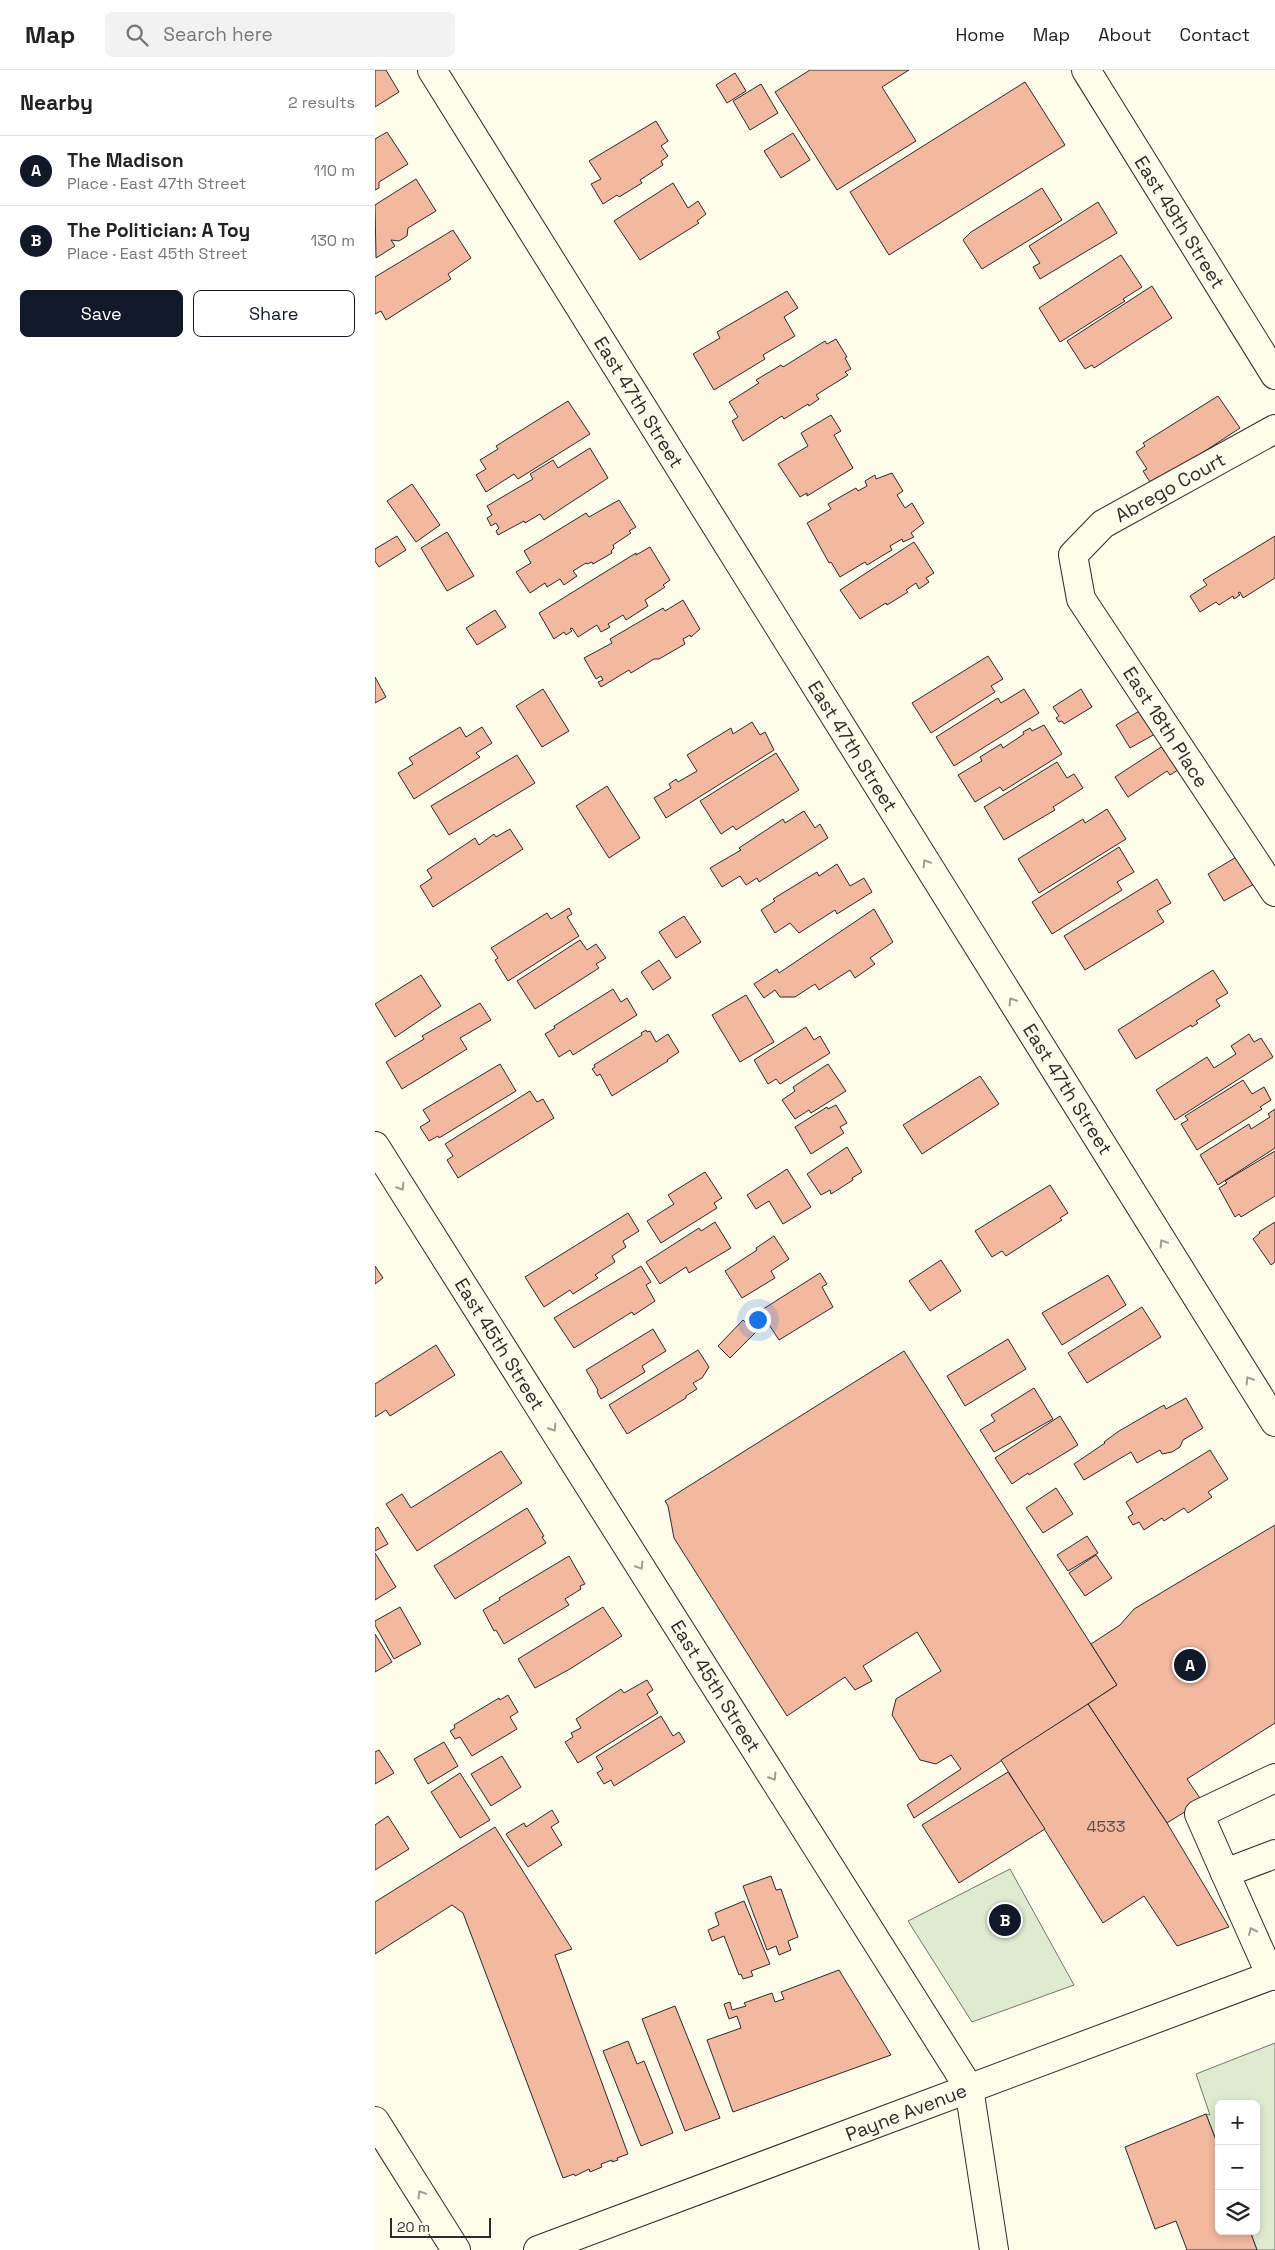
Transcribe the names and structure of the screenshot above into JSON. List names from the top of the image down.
{
  "streets": {
    "street": [
      "East 49th Street",
      "East 47th Street",
      "Abrego Court",
      "East 18th Place",
      "East 45th Street",
      "Payne Avenue"
    ]
  },
  "crossings": [
    ["Abrego Court", "East 18th Place"],
    ["East 45th Street", "Payne Avenue"]
  ],
  "one_way": ["East 47th Street", "East 45th Street"],
  "house_numbers": ["4533"],
  "scale_bar": "20 m",
  "page": {
    "header": "Map",
    "search": "Search here",
    "nav": [
      "Home",
      "Map",
      "About",
      "Contact"
    ],
    "heading": ["Nearby", "2 results"],
    "list": [
      {
        "mark": "A",
        "name": "The Madison",
        "note": "Place · East 47th Street",
        "value": "110 m"
      },
      {
        "mark": "B",
        "name": "The Politician: A Toy",
        "note": "Place · East 45th Street",
        "value": "130 m"
      }
    ],
    "buttons": ["Save", "Share"],
    "pins": ["A", "B"],
    "map_buttons": ["+", "−"],
    "scale": "20 m"
  }
}
